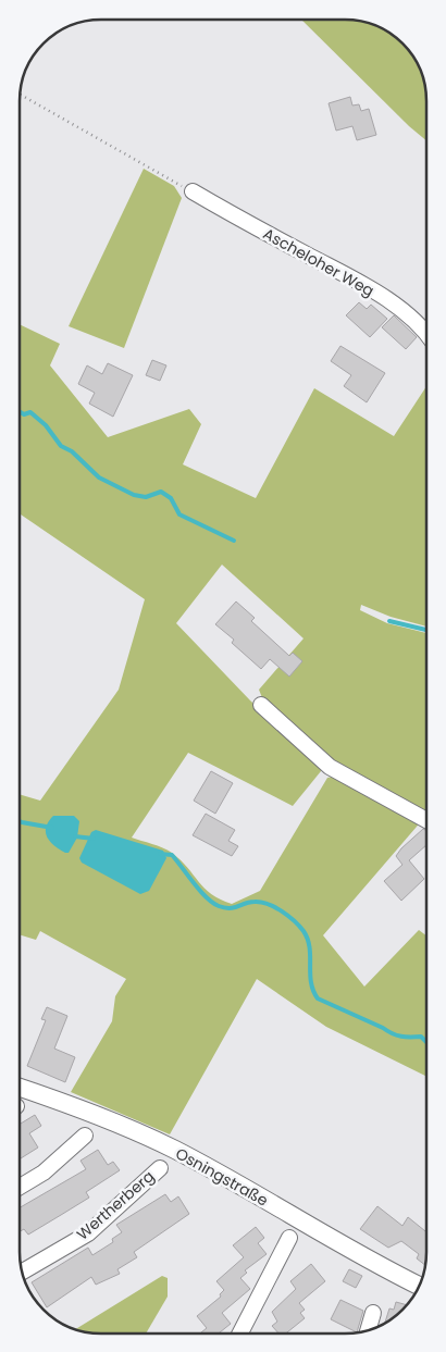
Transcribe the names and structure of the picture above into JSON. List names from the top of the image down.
{
  "streets": {
    "street": ["Ascheloher Weg", "Osningstraße", "Wertherberg"]
  }
}
